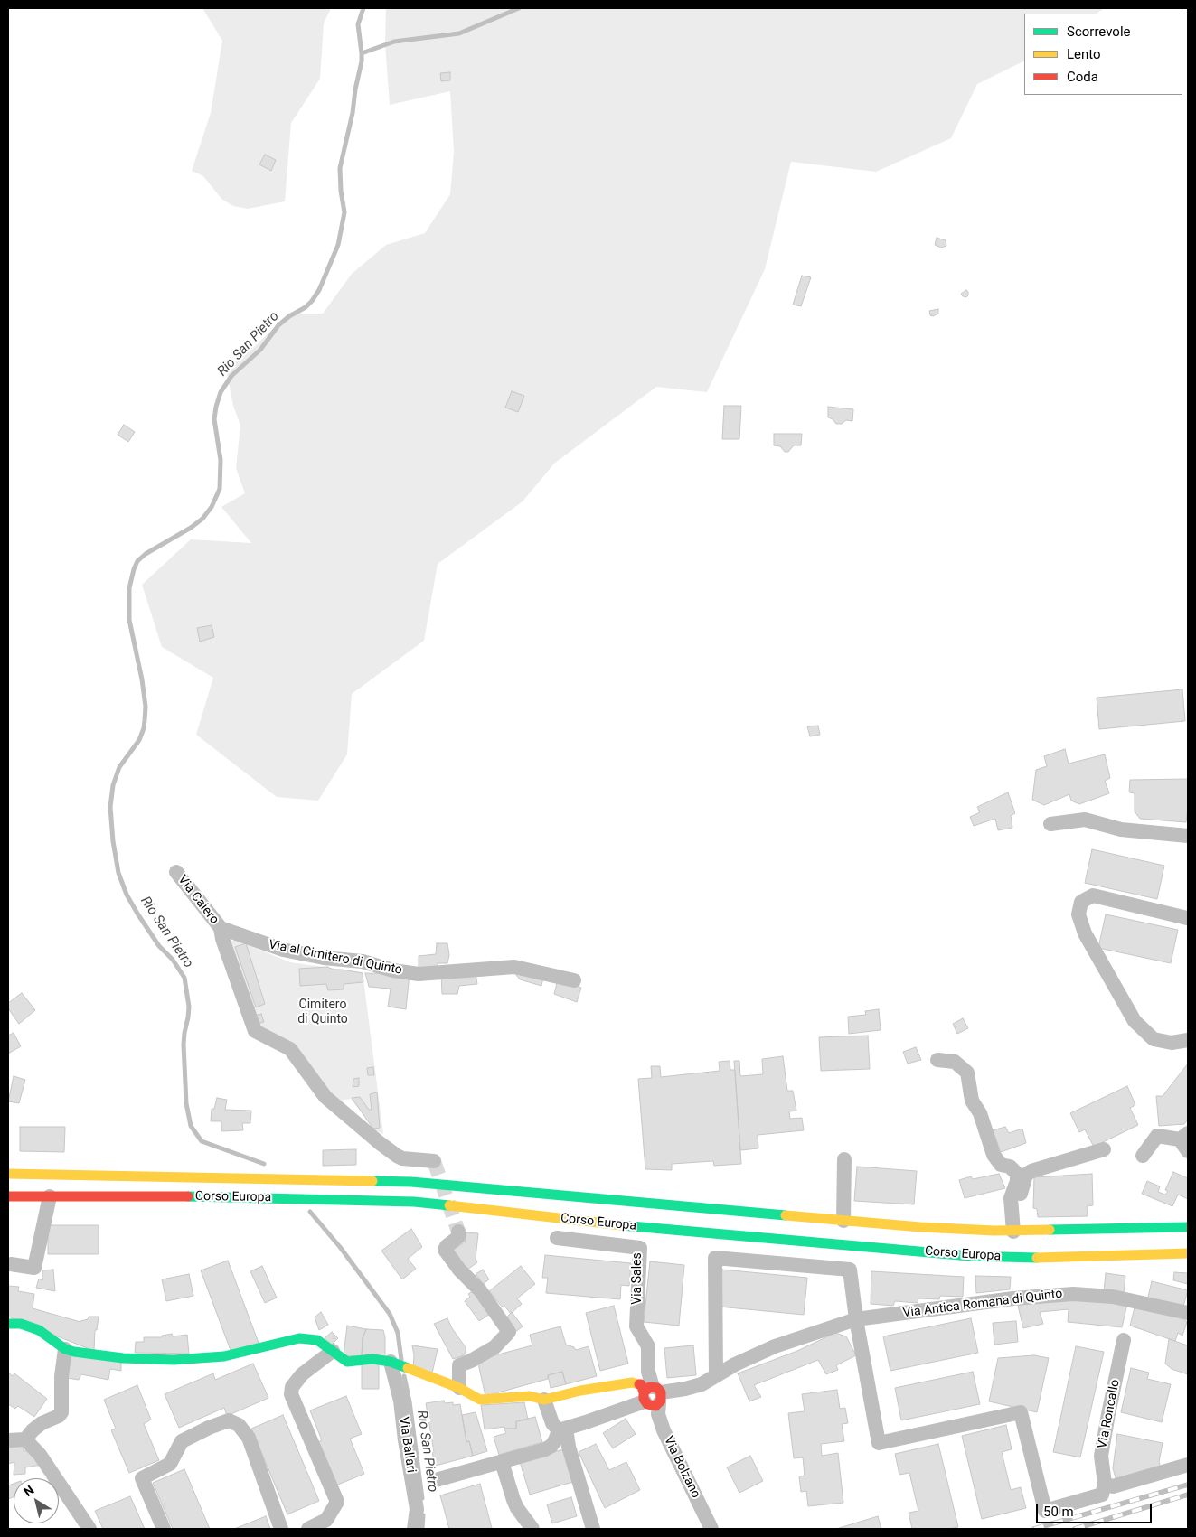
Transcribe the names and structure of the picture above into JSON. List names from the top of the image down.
{
  "streets": {
    "main road": ["Corso Europa"],
    "street": [
      "Via Caiero",
      "Via al Cimitero di Quinto",
      "Via Sales",
      "Via Antica Romana di Quinto",
      "Via Roncallo",
      "Via Ballari",
      "Via Bolzano"
    ]
  },
  "crossings": [
    ["Via Caiero", "Via al Cimitero di Quinto"],
    ["Via Sales", "Via Antica Romana di Quinto"],
    ["Via Sales", "Via Bolzano"],
    ["Via Antica Romana di Quinto", "Via Bolzano"]
  ],
  "water": ["Rio San Pietro"],
  "parks": ["Cimitero di Quinto"],
  "legend": ["Scorrevole", "Lento", "Coda"],
  "scale_bar": "50 m",
  "north": "top left"
}
